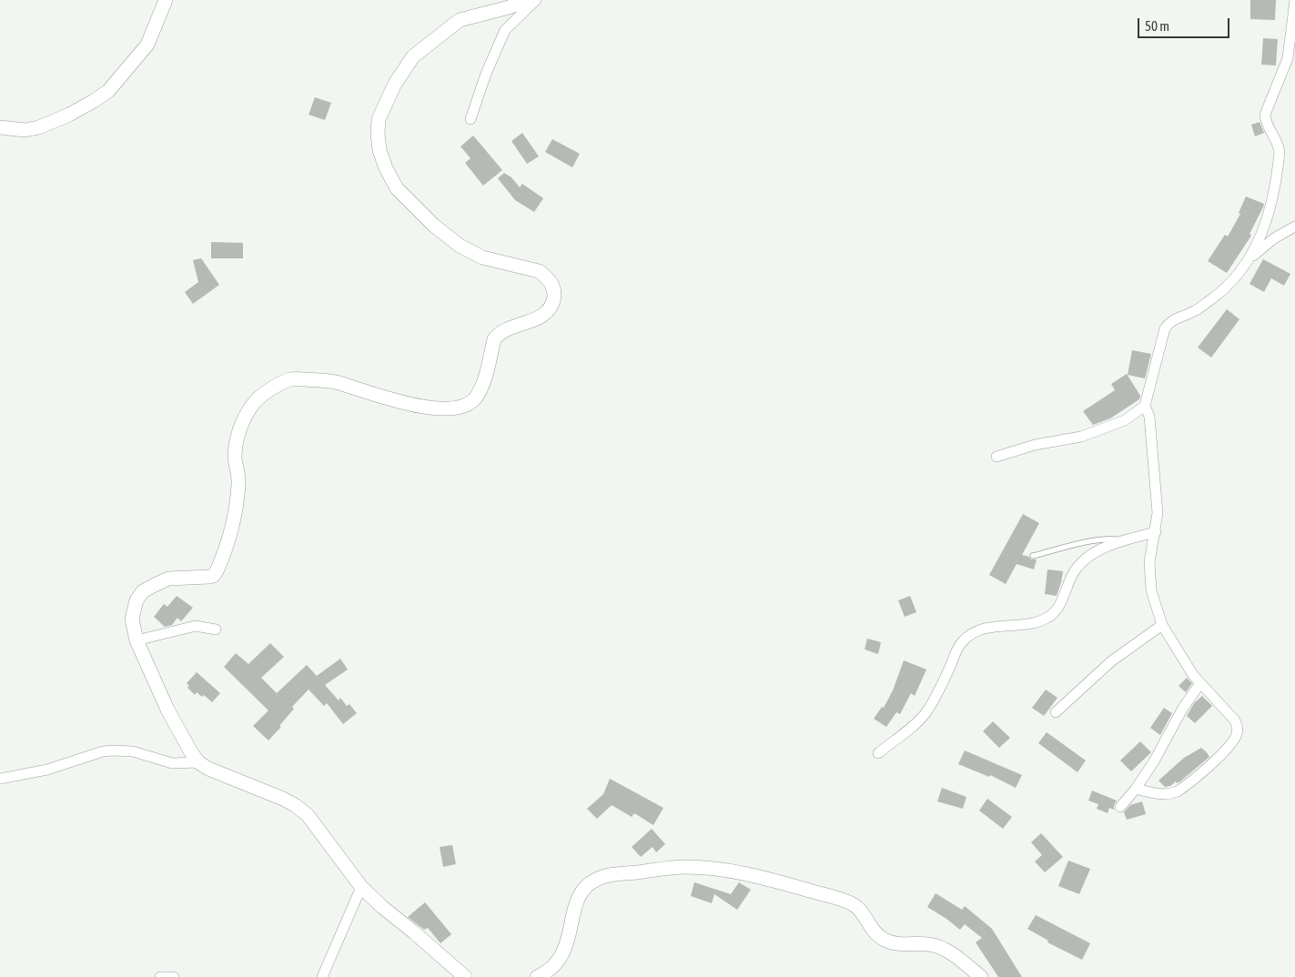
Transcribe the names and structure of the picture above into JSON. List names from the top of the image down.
{
  "scale_bar": "50 m"
}
